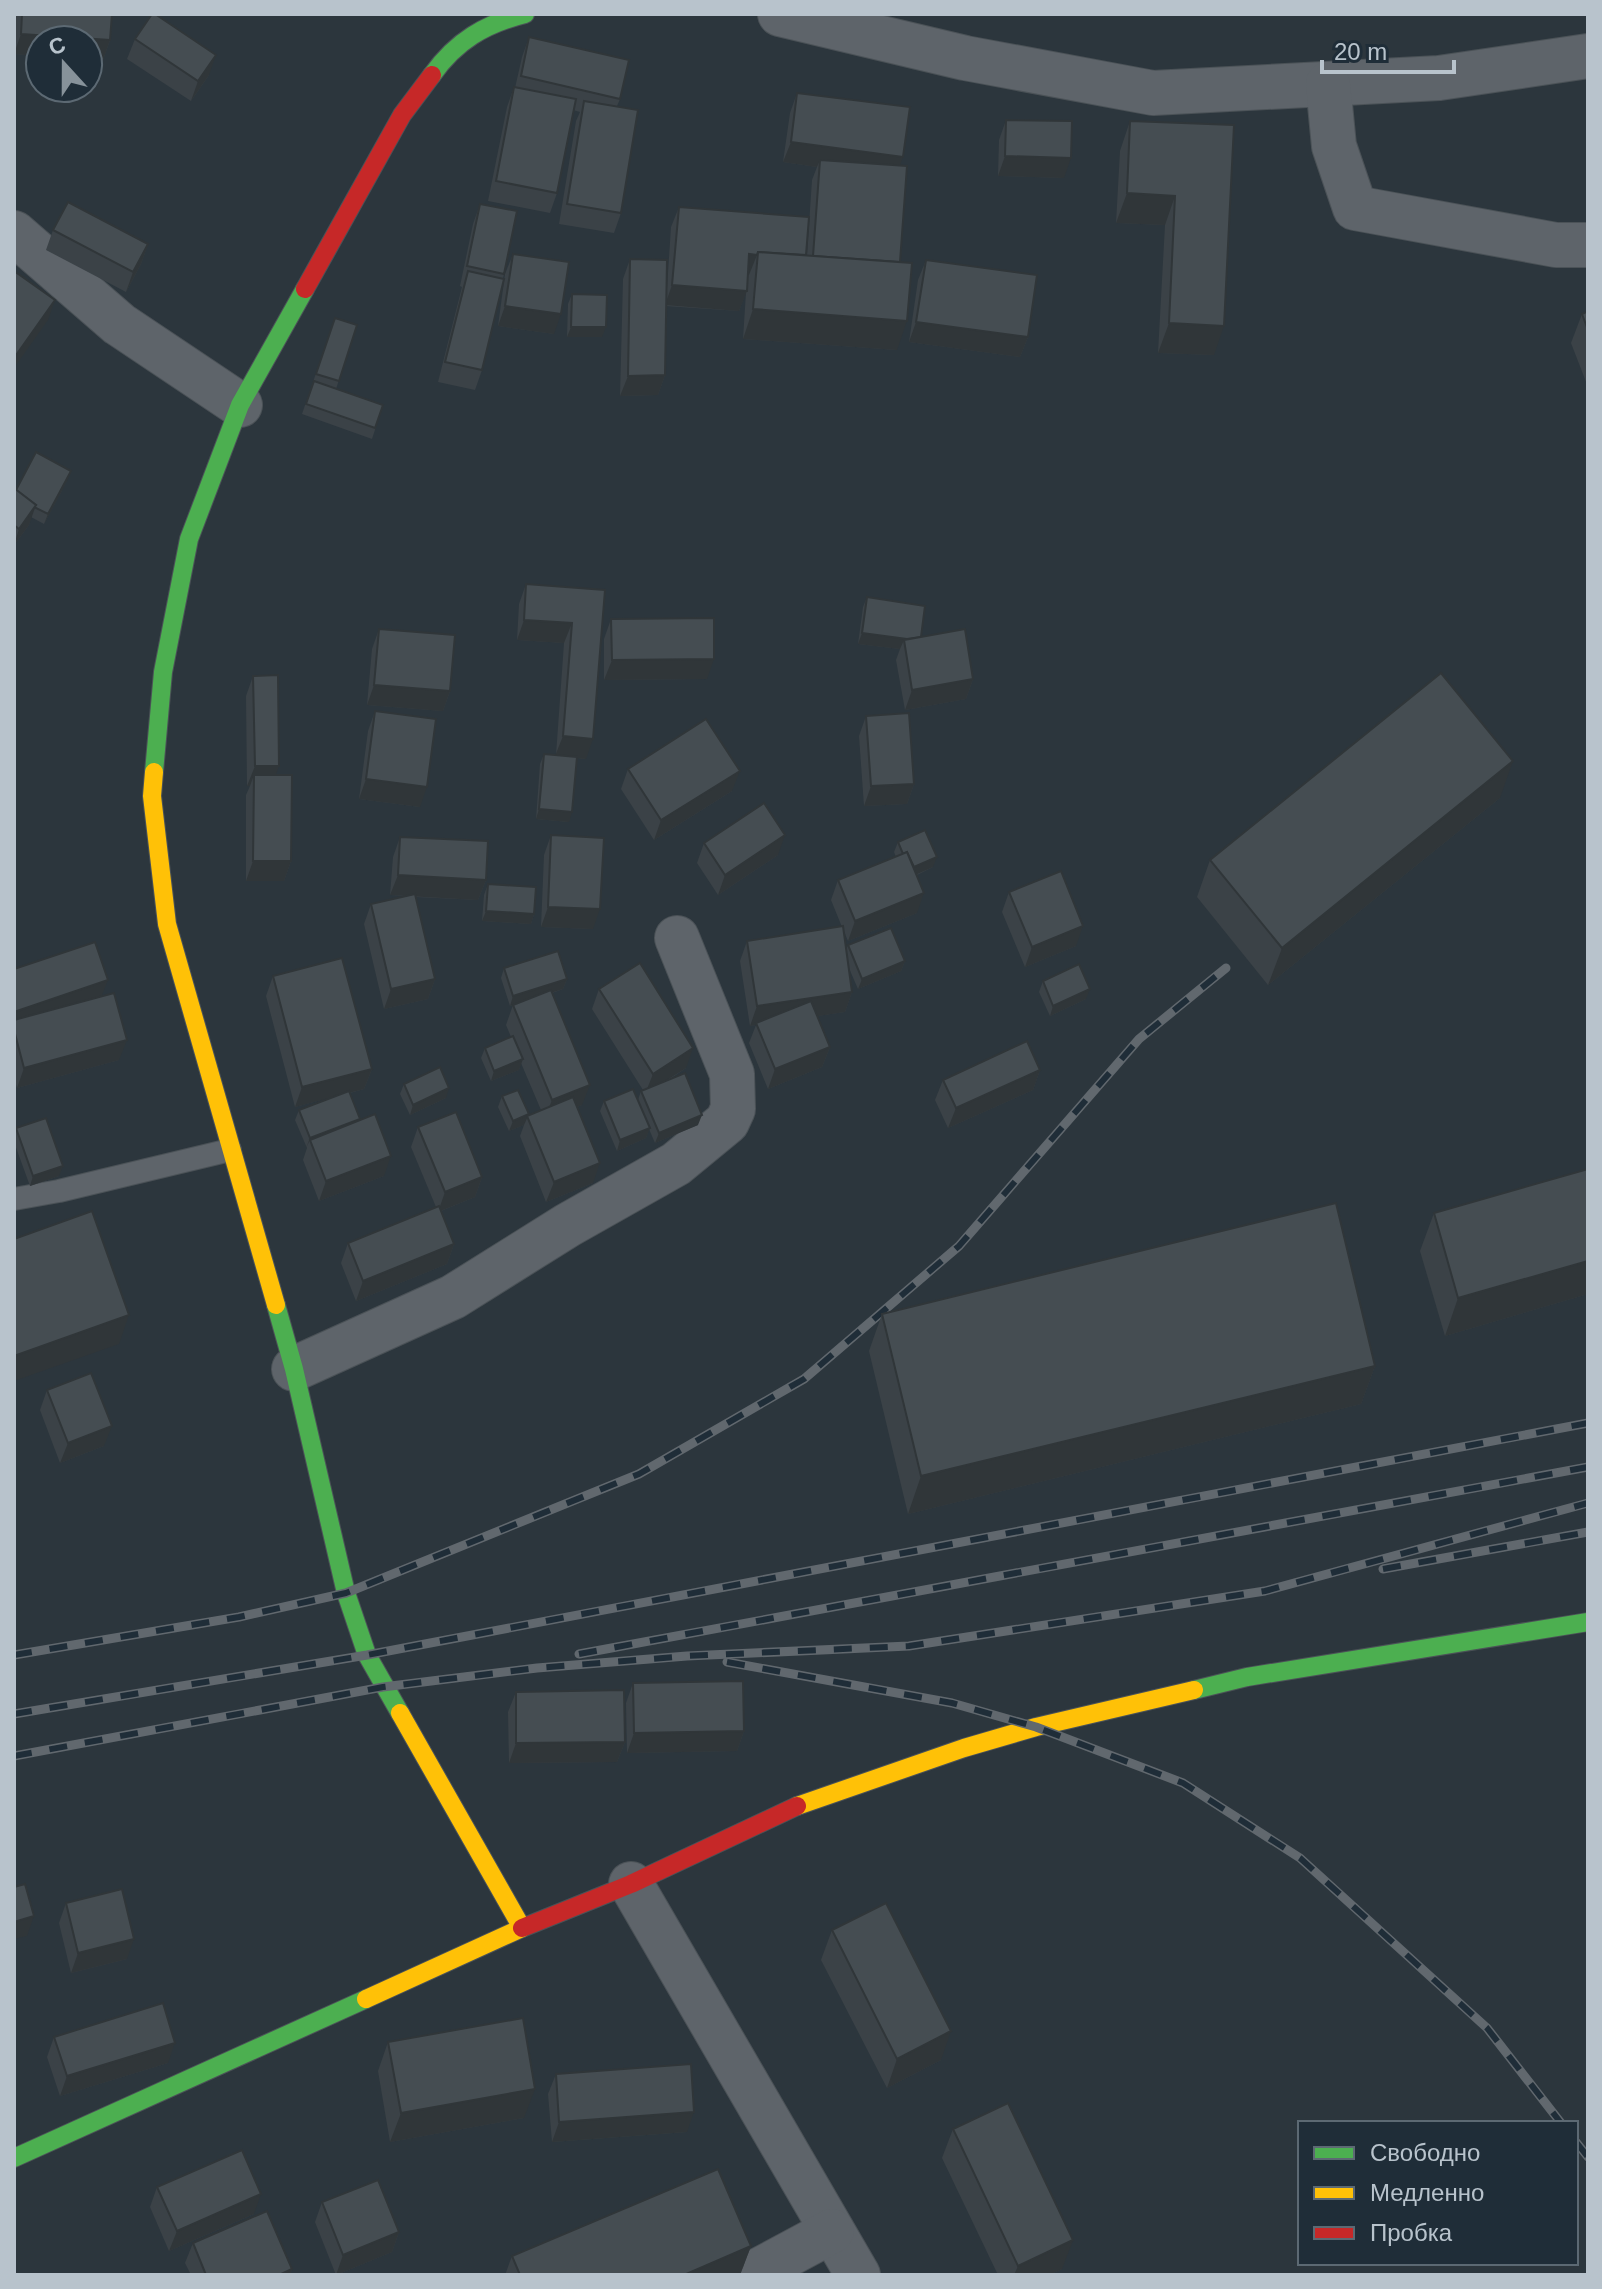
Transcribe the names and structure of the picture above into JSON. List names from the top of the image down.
{
  "legend": ["Свободно", "Медленно", "Пробка"],
  "scale_bar": "20 m",
  "north": "top"
}
